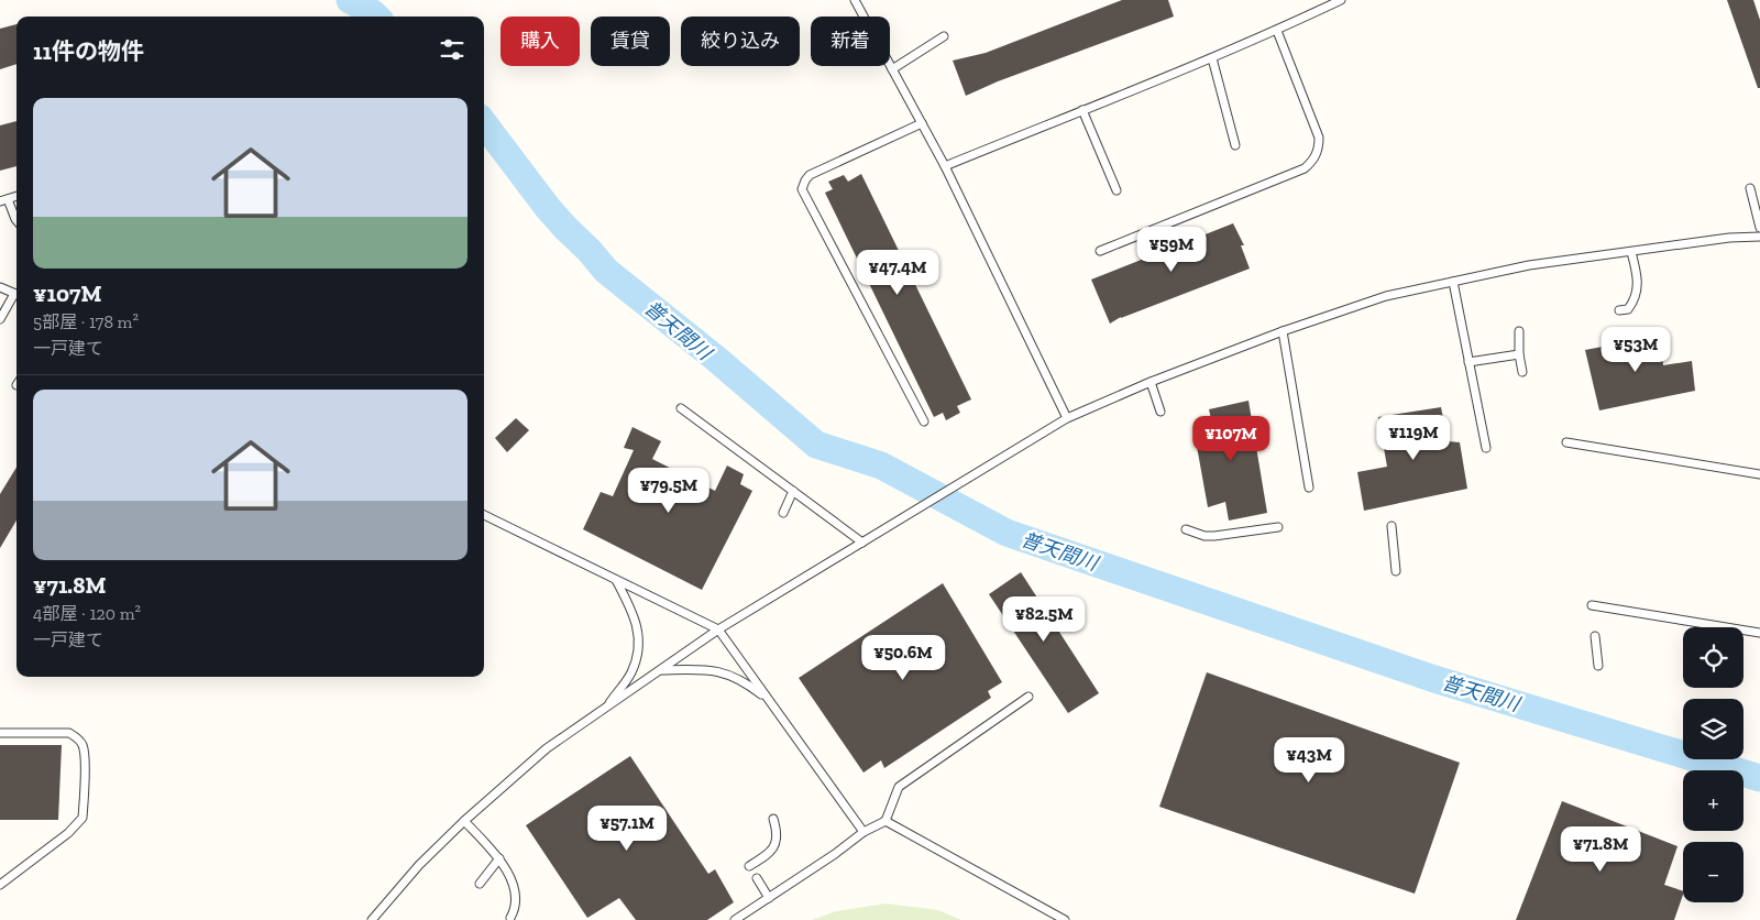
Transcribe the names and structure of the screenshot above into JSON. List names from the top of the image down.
{
  "water": ["普天間川"],
  "page": {
    "chip": [
      "購入",
      "賃貸",
      "絞り込み",
      "新着"
    ],
    "heading": "11件の物件",
    "list": [
      {
        "name": "¥107M",
        "note": "5部屋 · 178 m² · 一戸建て"
      },
      {
        "name": "¥71.8M",
        "note": "4部屋 · 120 m² · 一戸建て"
      }
    ],
    "price": [
      "¥59M",
      "¥47.4M",
      "¥53M",
      "¥119M",
      "¥107M",
      "¥79.5M",
      "¥82.5M",
      "¥50.6M",
      "¥43M",
      "¥57.1M",
      "¥71.8M"
    ],
    "map_buttons": ["+", "−"]
  }
}
